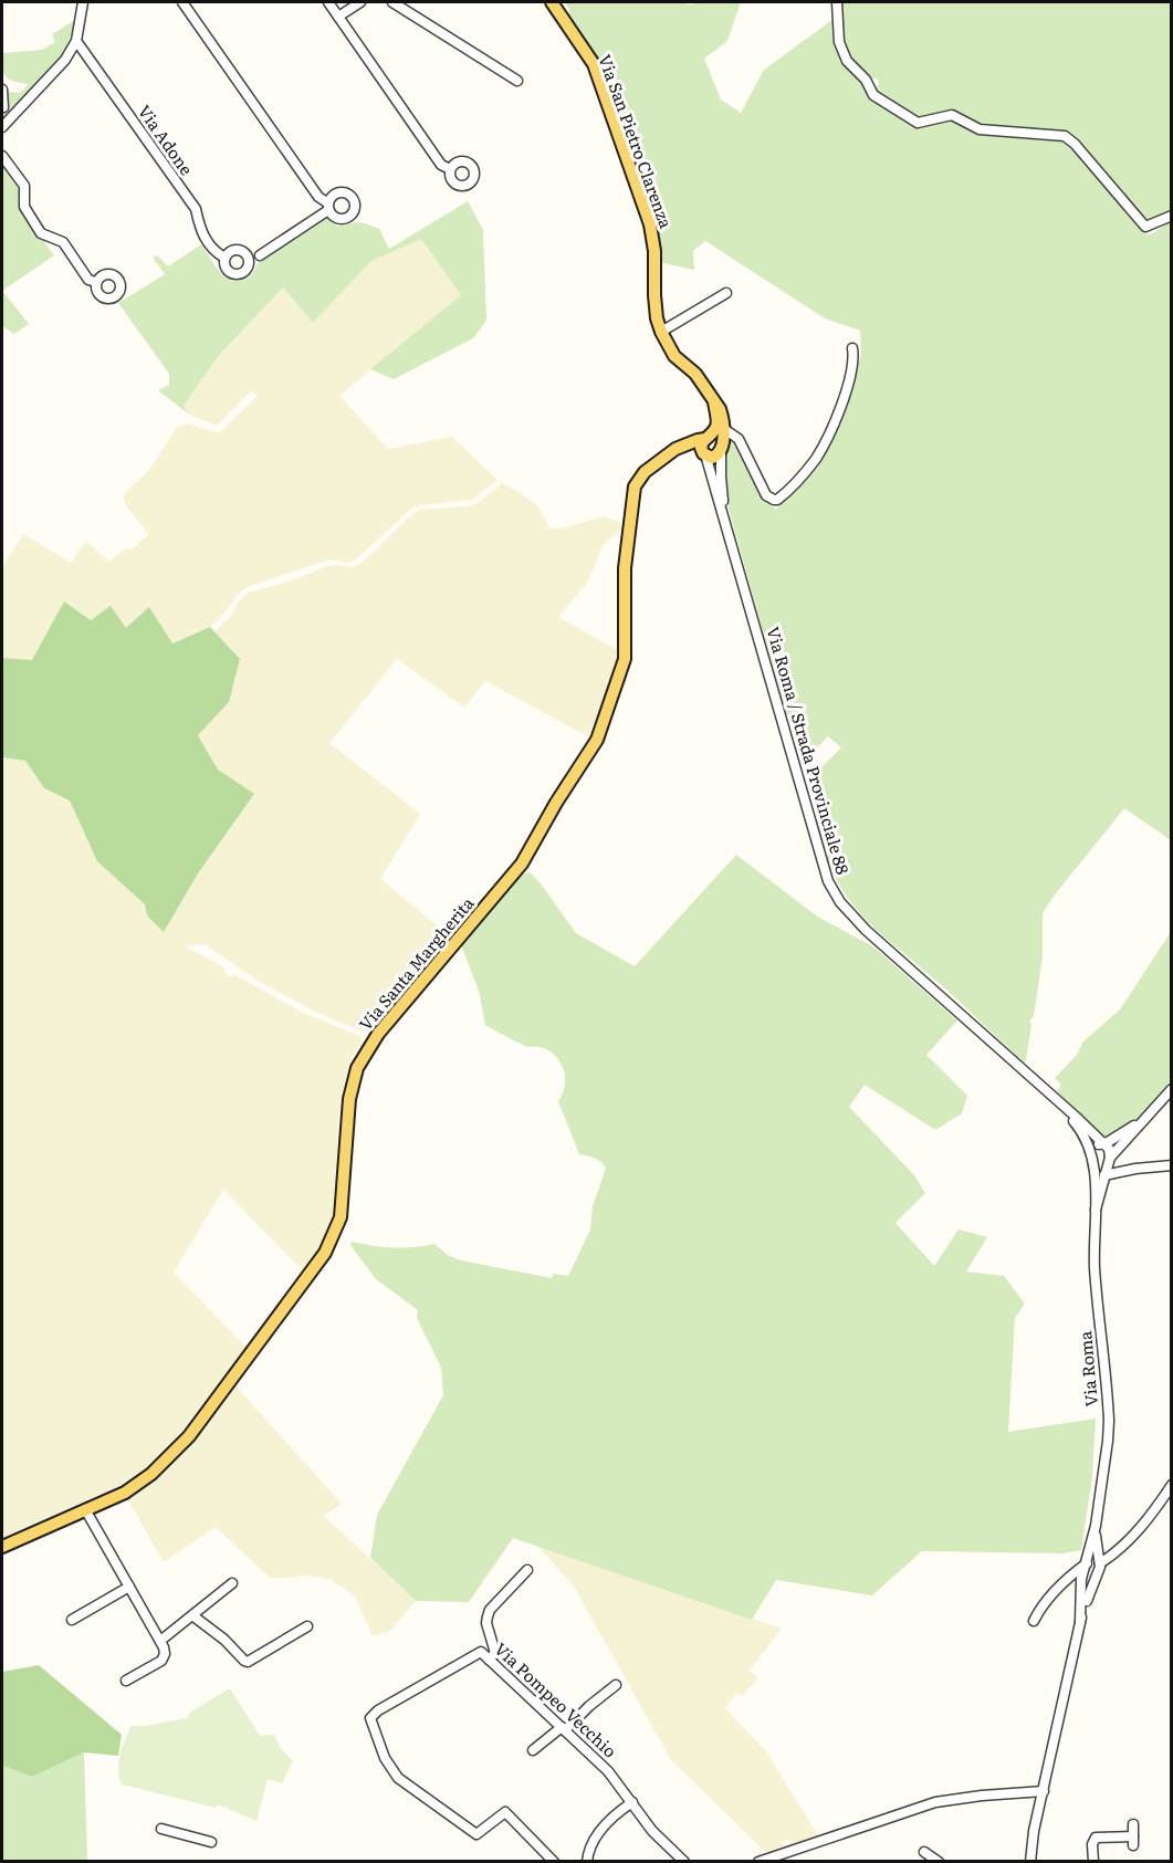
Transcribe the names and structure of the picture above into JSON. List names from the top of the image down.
{
  "streets": {
    "main road": ["Via San Pietro Clarenza", "Via Santa Margherita"],
    "street": [
      "Via Adone",
      "Via Roma / Strada Provinciale 88",
      "Via Roma",
      "Via Pompeo Vecchio"
    ]
  }
}
